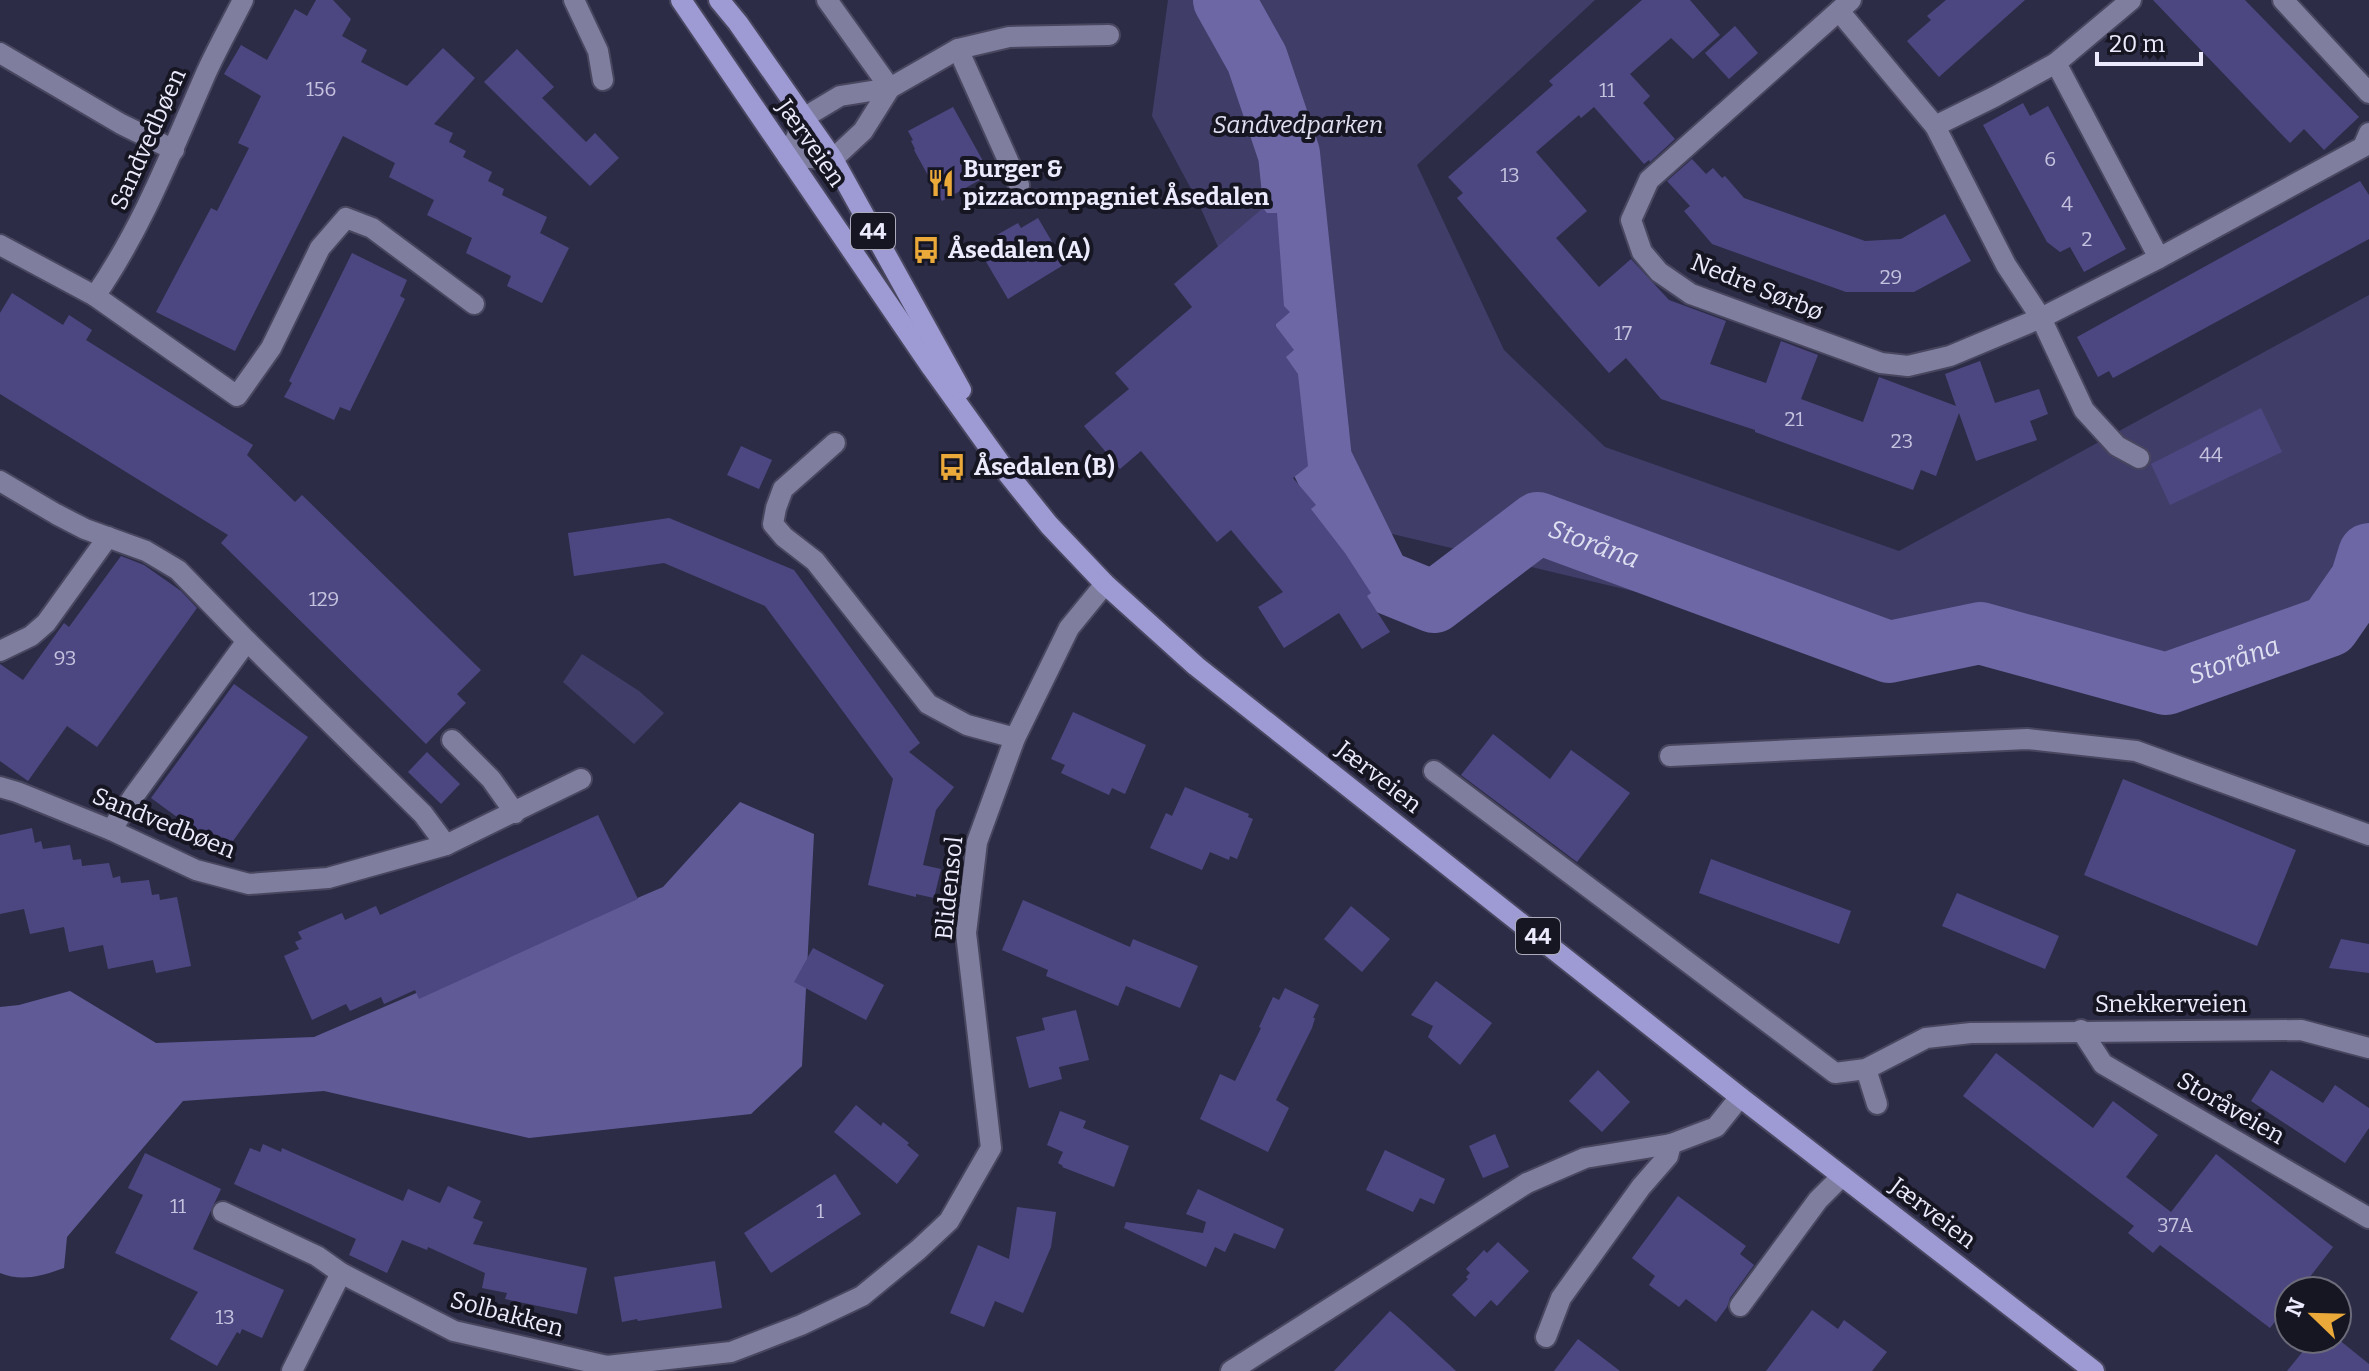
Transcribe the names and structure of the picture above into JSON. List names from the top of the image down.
{
  "streets": {
    "main road": ["Jærveien", "44"],
    "street": [
      "Sandvedbøen",
      "Nedre Sørbø",
      "Blidensol",
      "Snekkerveien",
      "Storåveien",
      "Solbakken"
    ]
  },
  "crossings": [
    ["Jærveien", "Blidensol"],
    ["Blidensol", "Solbakken"],
    ["Snekkerveien", "Storåveien"]
  ],
  "water": ["Storåna"],
  "parks": ["Sandvedparken"],
  "places": {
    "restaurant": ["Burger & pizzacompagniet Åsedalen"],
    "bus stop": ["Åsedalen (A)", "Åsedalen (B)"]
  },
  "house_numbers": [
    "156",
    "11",
    "6",
    "13",
    "4",
    "2",
    "29",
    "17",
    "21",
    "23",
    "44",
    "129",
    "93",
    "11",
    "1",
    "37A",
    "13"
  ],
  "scale_bar": "20 m",
  "north": "top left"
}
